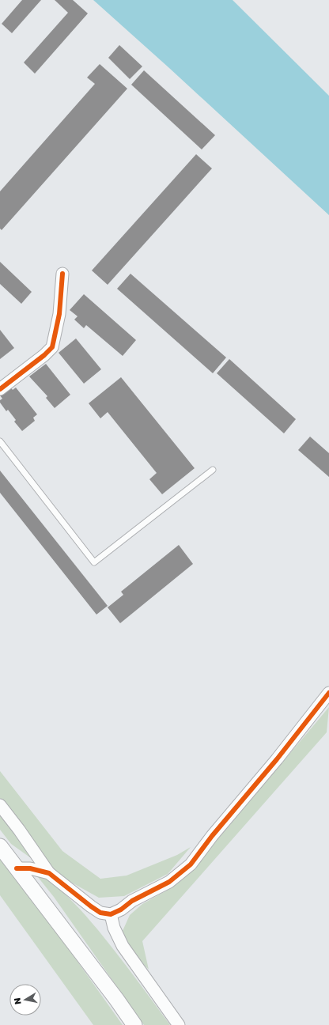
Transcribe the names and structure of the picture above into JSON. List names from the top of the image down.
{
  "north": "left"
}
